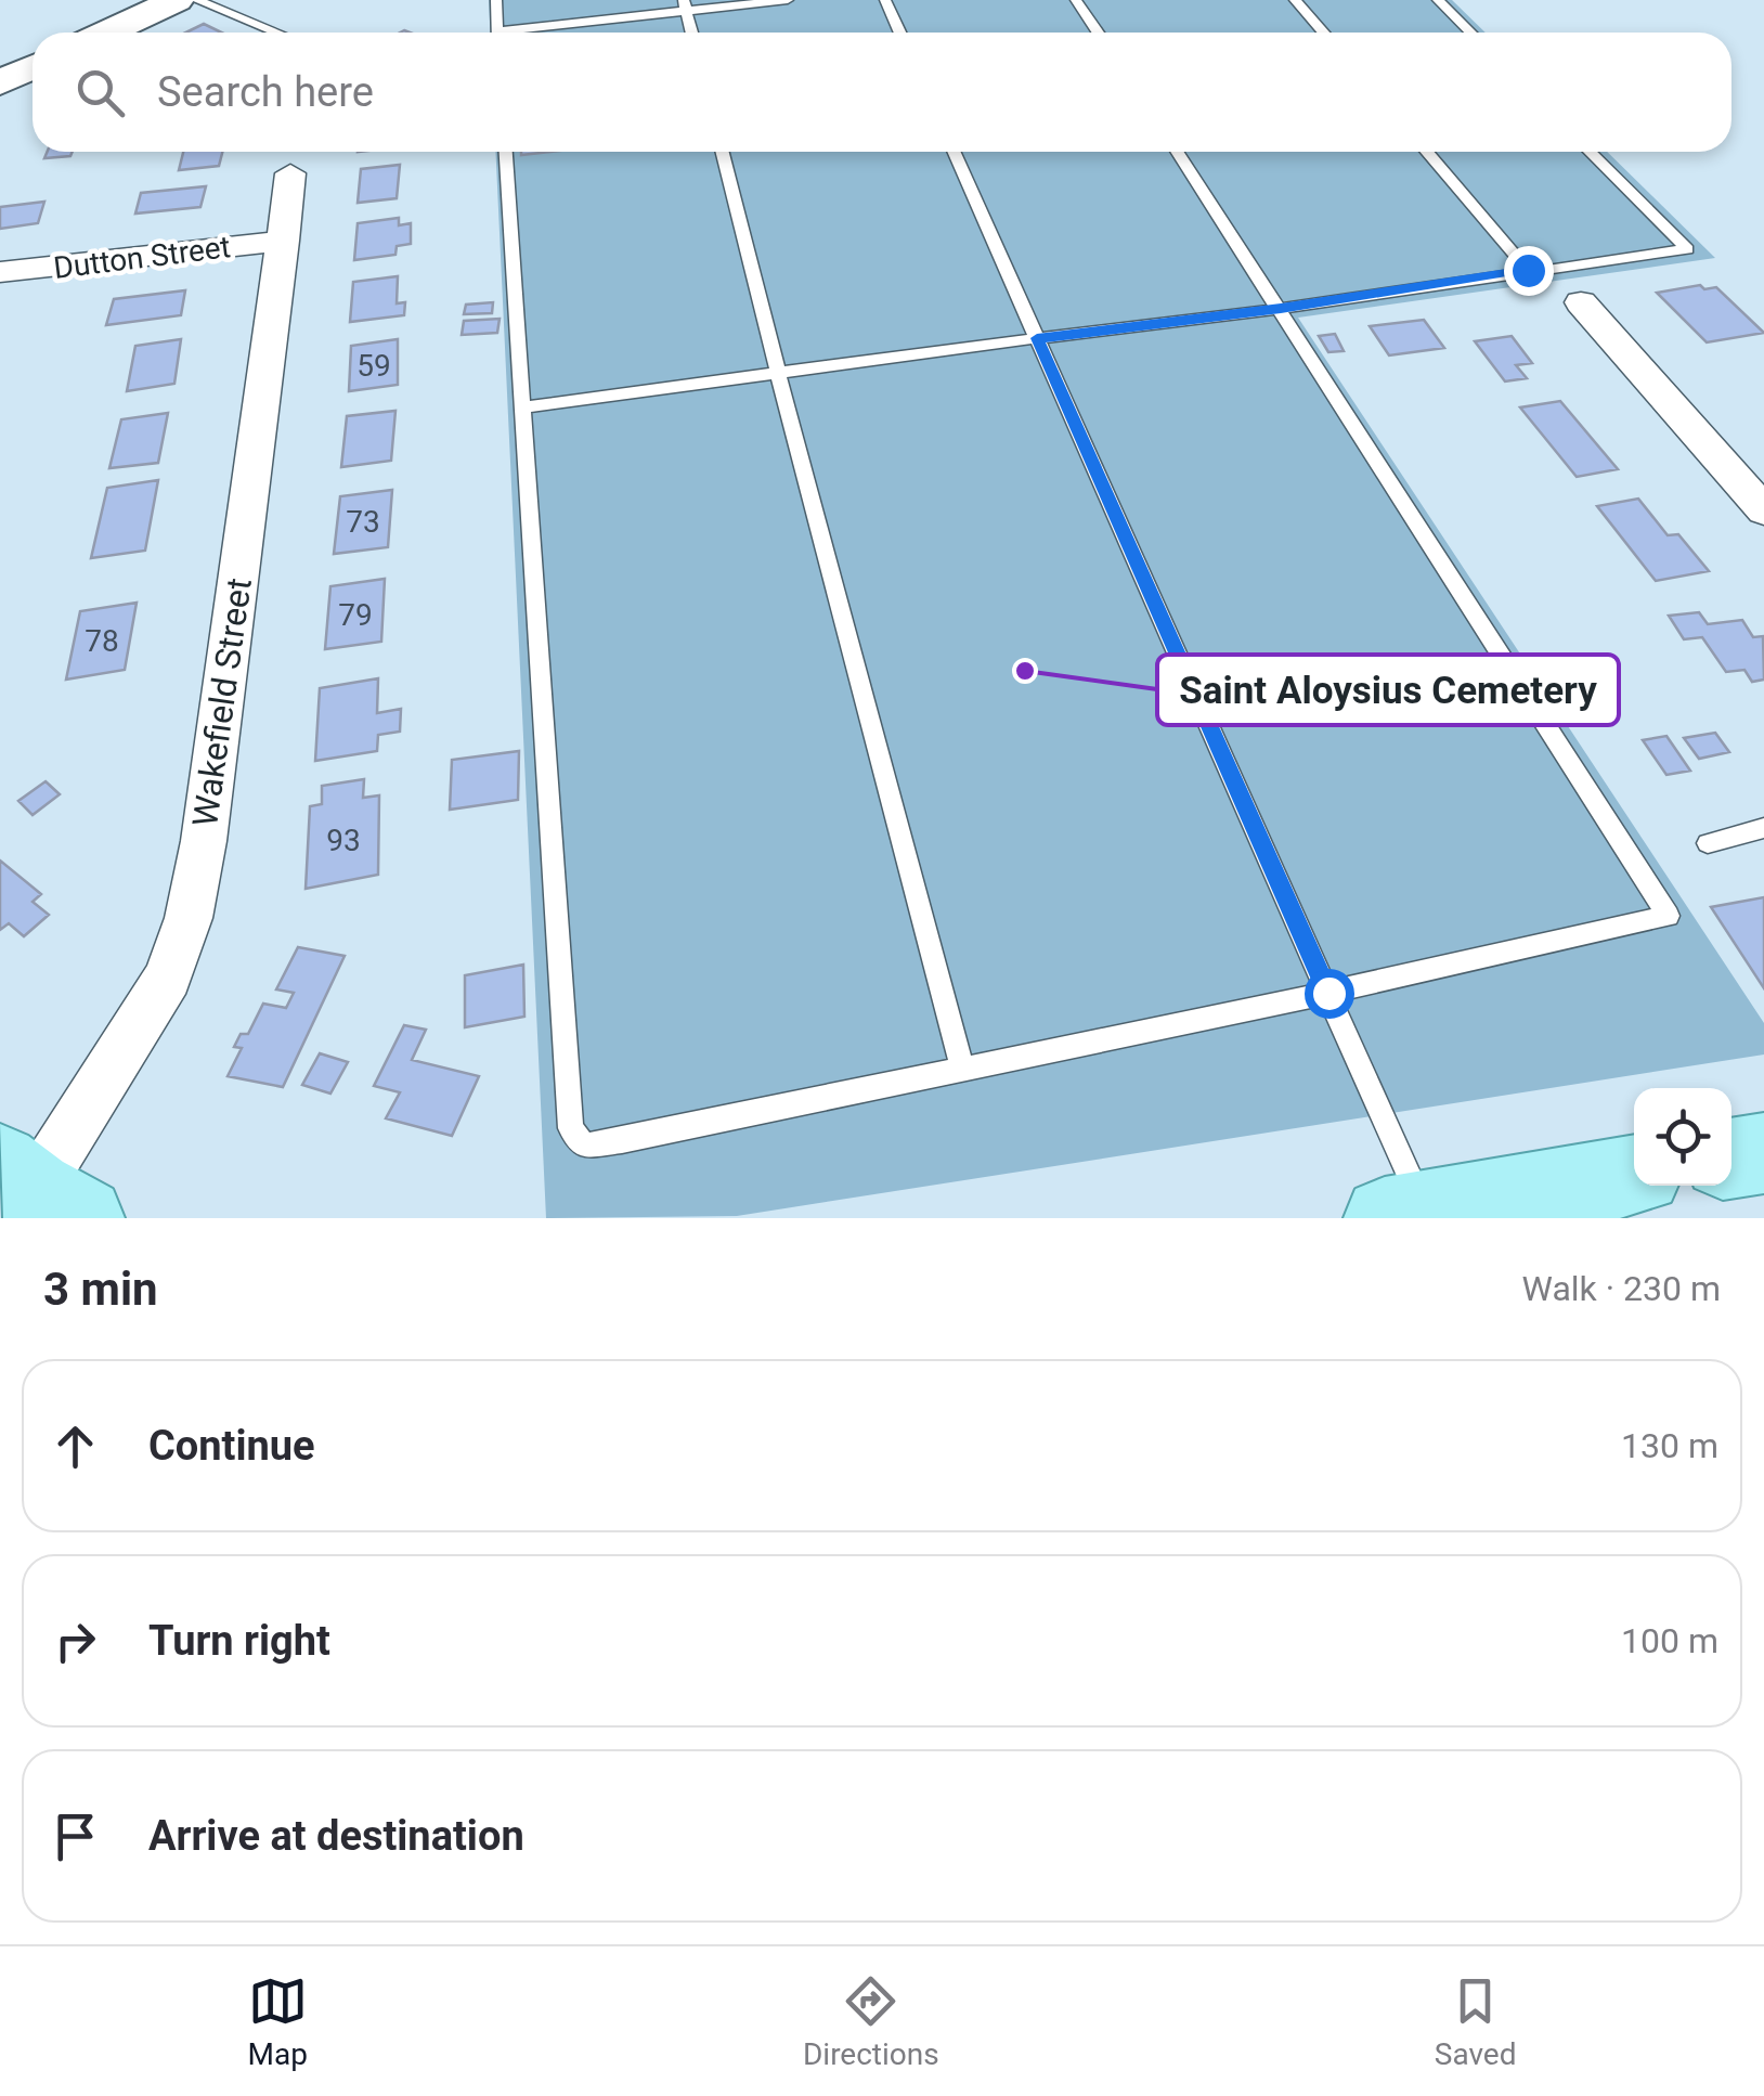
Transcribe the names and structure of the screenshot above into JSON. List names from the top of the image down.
{
  "streets": {
    "street": ["Dutton Street", "Wakefield Street"]
  },
  "crossings": [
    ["Dutton Street", "Wakefield Street"]
  ],
  "places": ["Saint Aloysius Cemetery"],
  "house_numbers": [
    "59",
    "73",
    "79",
    "78",
    "93"
  ],
  "page": {
    "search": "Search here",
    "heading": ["3 min", "Walk · 230 m"],
    "list": [
      ["Continue", "130 m"],
      ["Turn right", "100 m"],
      "Arrive at destination"
    ],
    "nav": ["Map", "Directions", "Saved"]
  }
}
